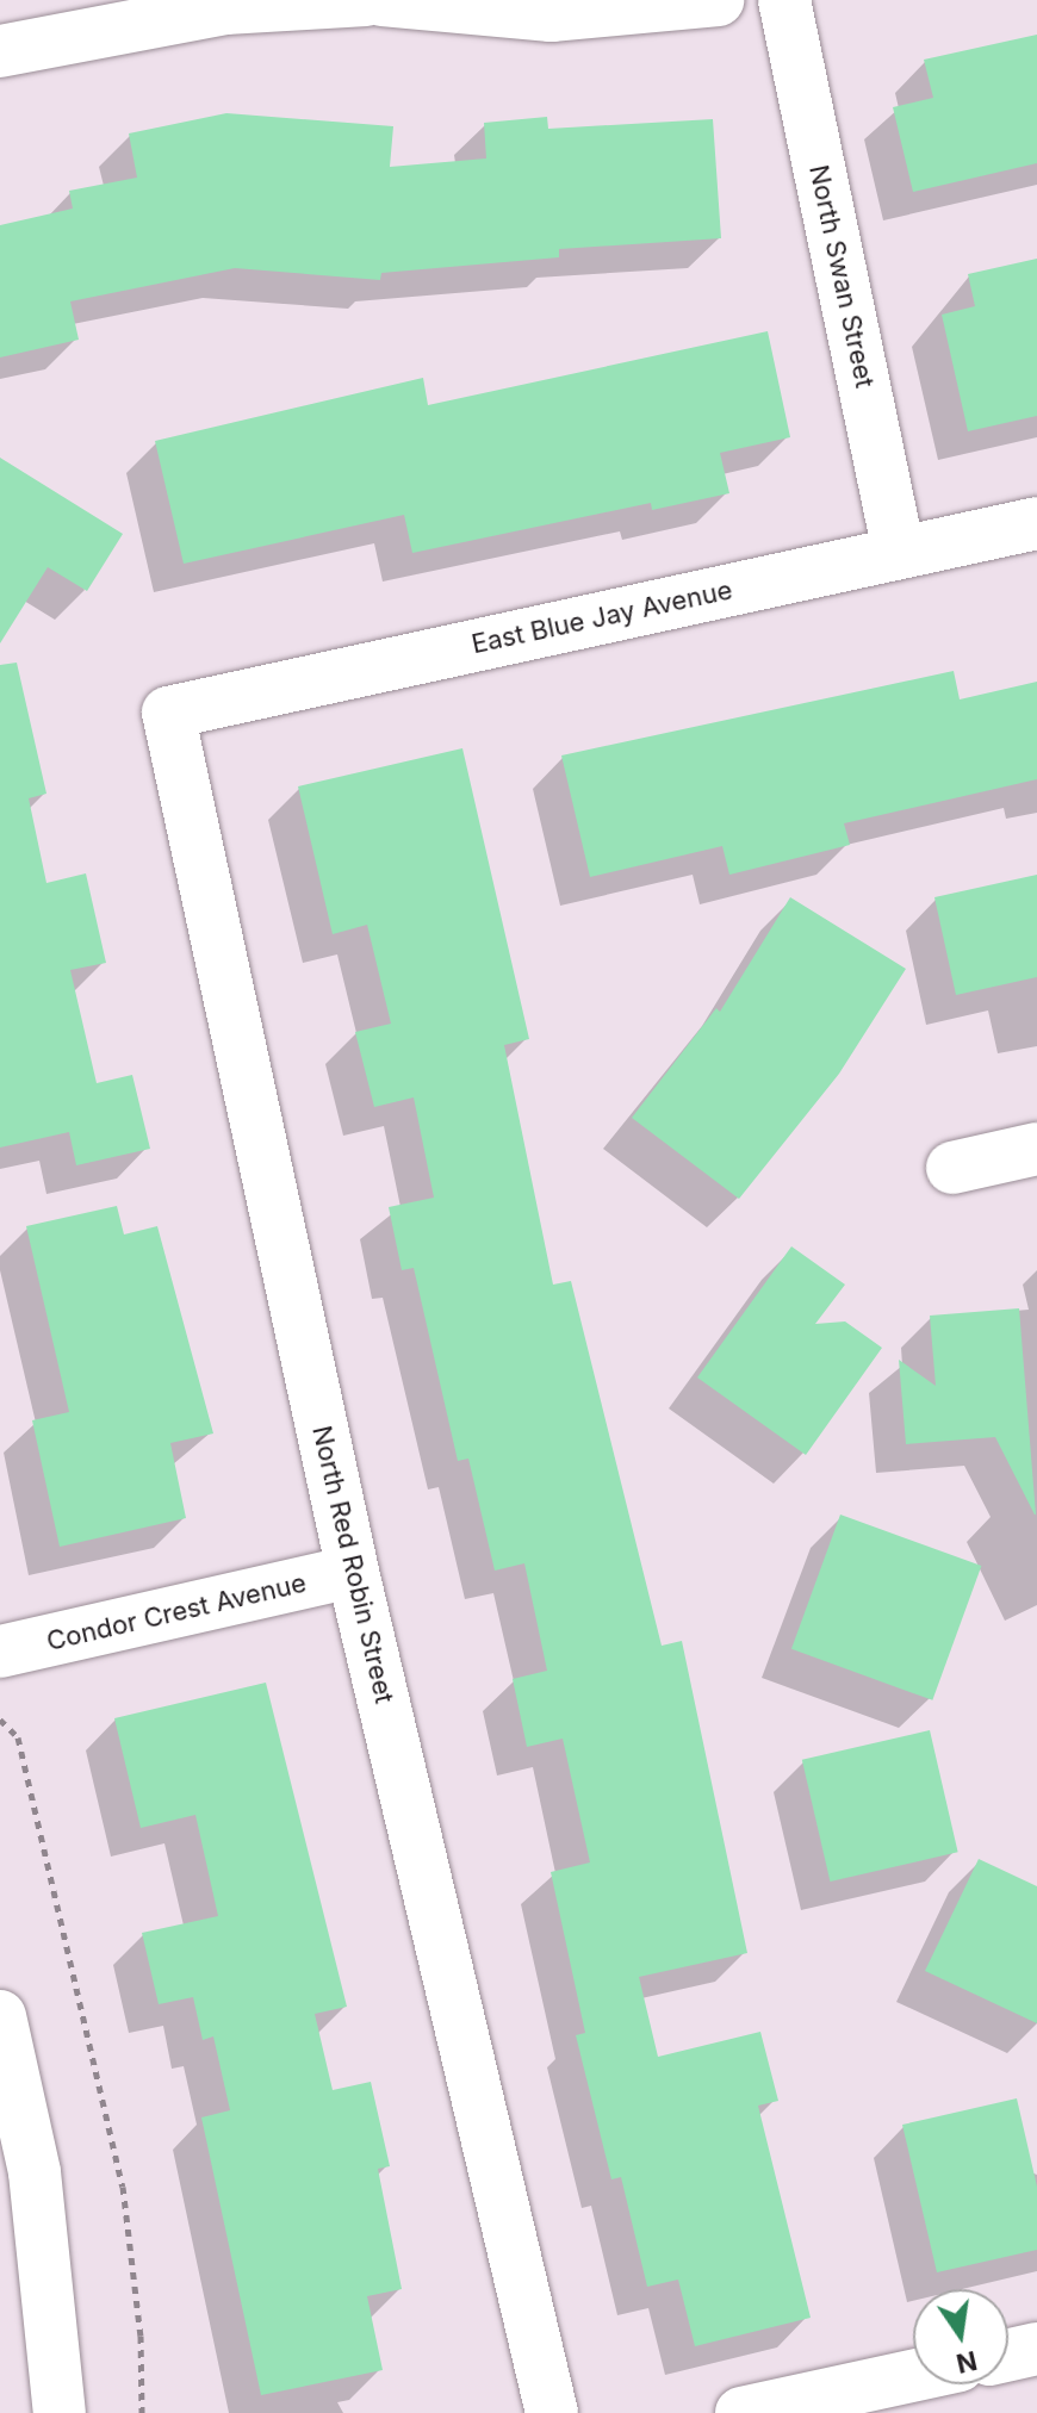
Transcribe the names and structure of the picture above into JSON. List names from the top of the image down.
{
  "streets": {
    "street": [
      "North Swan Street",
      "East Blue Jay Avenue",
      "North Red Robin Street",
      "Condor Crest Avenue"
    ]
  },
  "crossings": [
    ["North Swan Street", "East Blue Jay Avenue"],
    ["East Blue Jay Avenue", "North Red Robin Street"],
    ["North Red Robin Street", "Condor Crest Avenue"]
  ],
  "north": "bottom"
}
